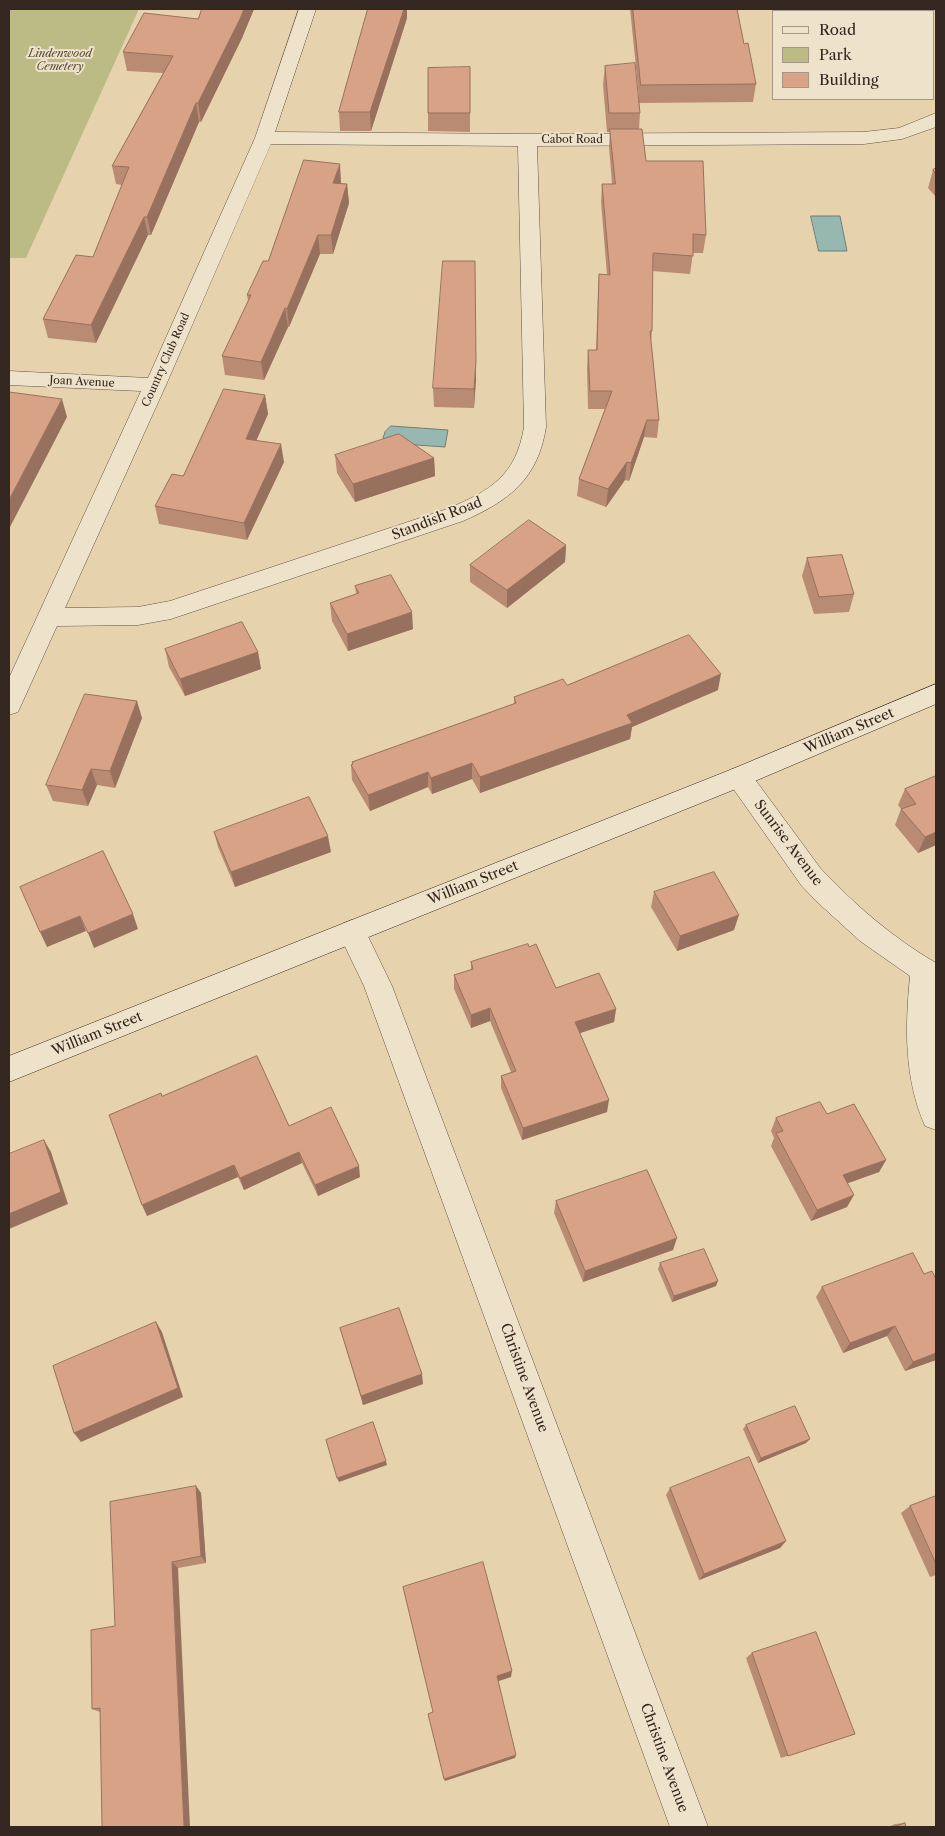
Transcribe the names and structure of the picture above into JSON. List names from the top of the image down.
{
  "streets": {
    "street": [
      "Cabot Road",
      "Country Club Road",
      "Joan Avenue",
      "Standish Road",
      "William Street",
      "Sunrise Avenue",
      "Christine Avenue"
    ]
  },
  "crossings": [
    ["Cabot Road", "Country Club Road"],
    ["Cabot Road", "Standish Road"],
    ["Country Club Road", "Joan Avenue"],
    ["Country Club Road", "Standish Road"],
    ["William Street", "Sunrise Avenue"],
    ["William Street", "Christine Avenue"]
  ],
  "parks": ["Lindenwood Cemetery"],
  "legend": ["Road", "Park", "Building"]
}
